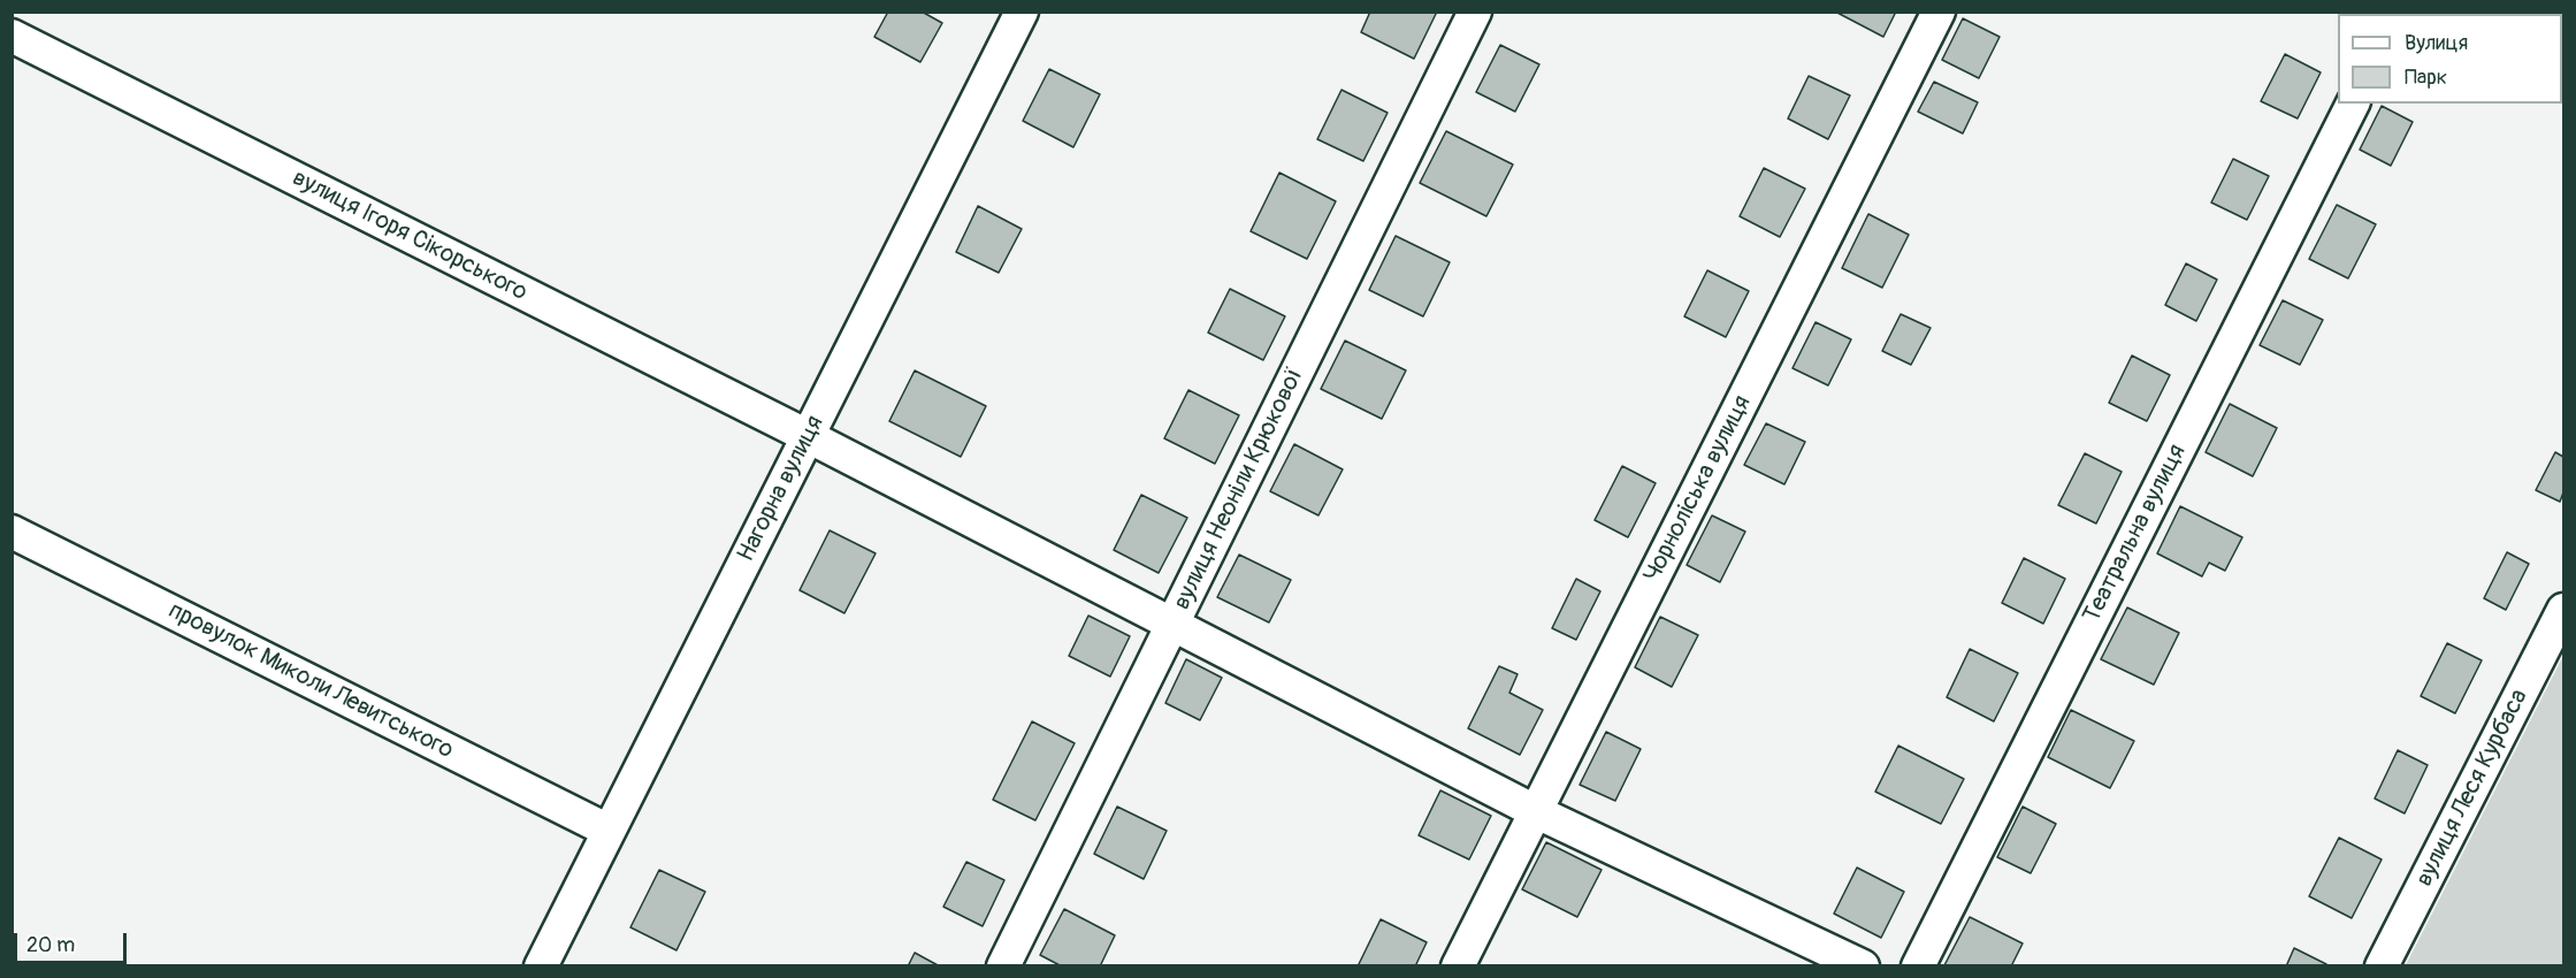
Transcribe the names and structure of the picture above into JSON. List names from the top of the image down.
{
  "streets": {
    "street": [
      "вулиця Ігоря Сікорського",
      "Нагорна вулиця",
      "вулиця Неоніли Крюкової",
      "Чорноліська вулиця",
      "Театральна вулиця",
      "провулок Миколи Левитського",
      "вулиця Леся Курбаса"
    ]
  },
  "crossings": [
    ["вулиця Ігоря Сікорського", "Нагорна вулиця"],
    ["вулиця Ігоря Сікорського", "вулиця Неоніли Крюкової"],
    ["вулиця Ігоря Сікорського", "Чорноліська вулиця"],
    ["Нагорна вулиця", "провулок Миколи Левитського"]
  ],
  "legend": ["Вулиця", "Парк"],
  "scale_bar": "20 m"
}
